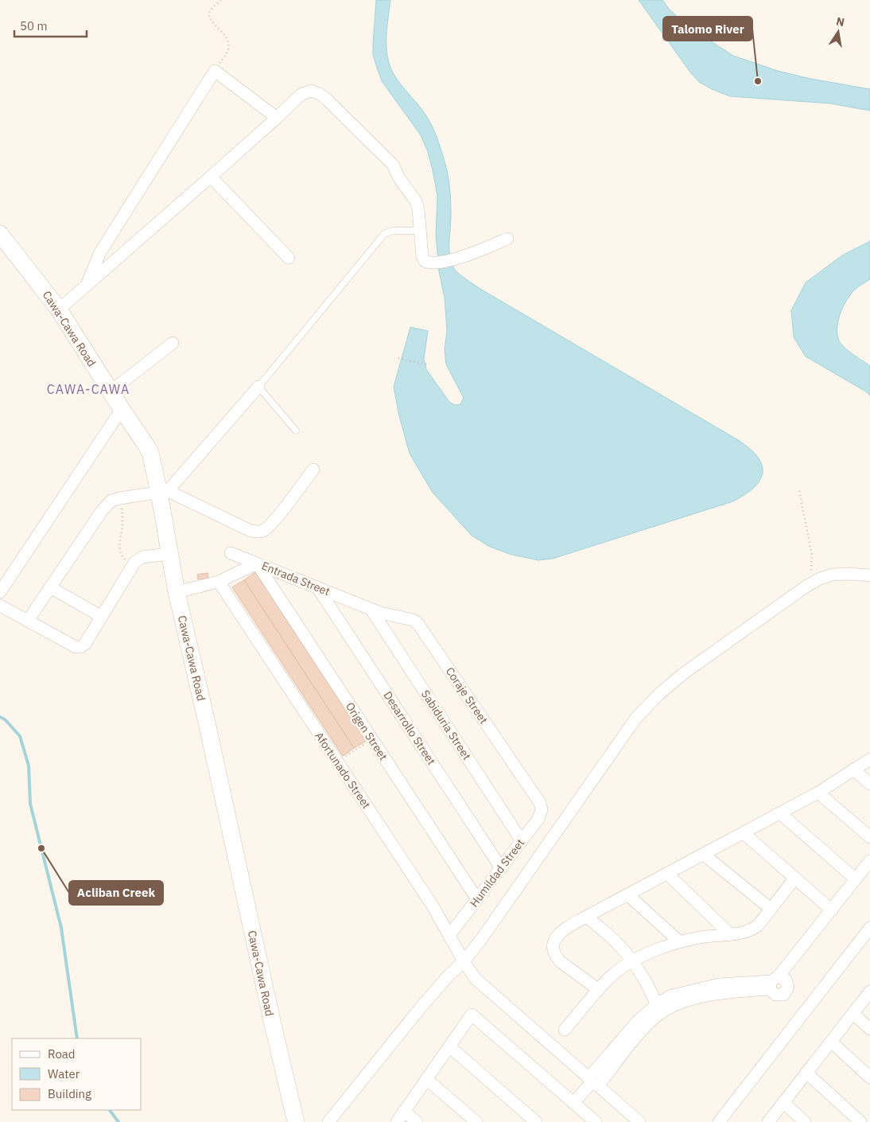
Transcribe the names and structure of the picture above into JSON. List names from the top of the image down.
{
  "streets": {
    "street": [
      "Cawa-Cawa Road",
      "Entrada Street",
      "Coraje Street",
      "Sabiduria Street",
      "Desarrollo Street",
      "Origen Street",
      "Afortunado Street",
      "Humildad Street"
    ]
  },
  "crossings": [
    ["Cawa-Cawa Road", "Entrada Street"],
    ["Entrada Street", "Coraje Street"],
    ["Entrada Street", "Sabiduria Street"],
    ["Entrada Street", "Desarrollo Street"],
    ["Entrada Street", "Origen Street"],
    ["Entrada Street", "Afortunado Street"],
    ["Coraje Street", "Sabiduria Street"],
    ["Coraje Street", "Humildad Street"],
    ["Sabiduria Street", "Humildad Street"],
    ["Desarrollo Street", "Humildad Street"],
    ["Origen Street", "Humildad Street"],
    ["Afortunado Street", "Humildad Street"]
  ],
  "districts": ["CAWA-CAWA"],
  "places": ["Talomo River", "Acliban Creek"],
  "legend": ["Road", "Water", "Building"],
  "scale_bar": "50 m",
  "north": "top"
}
